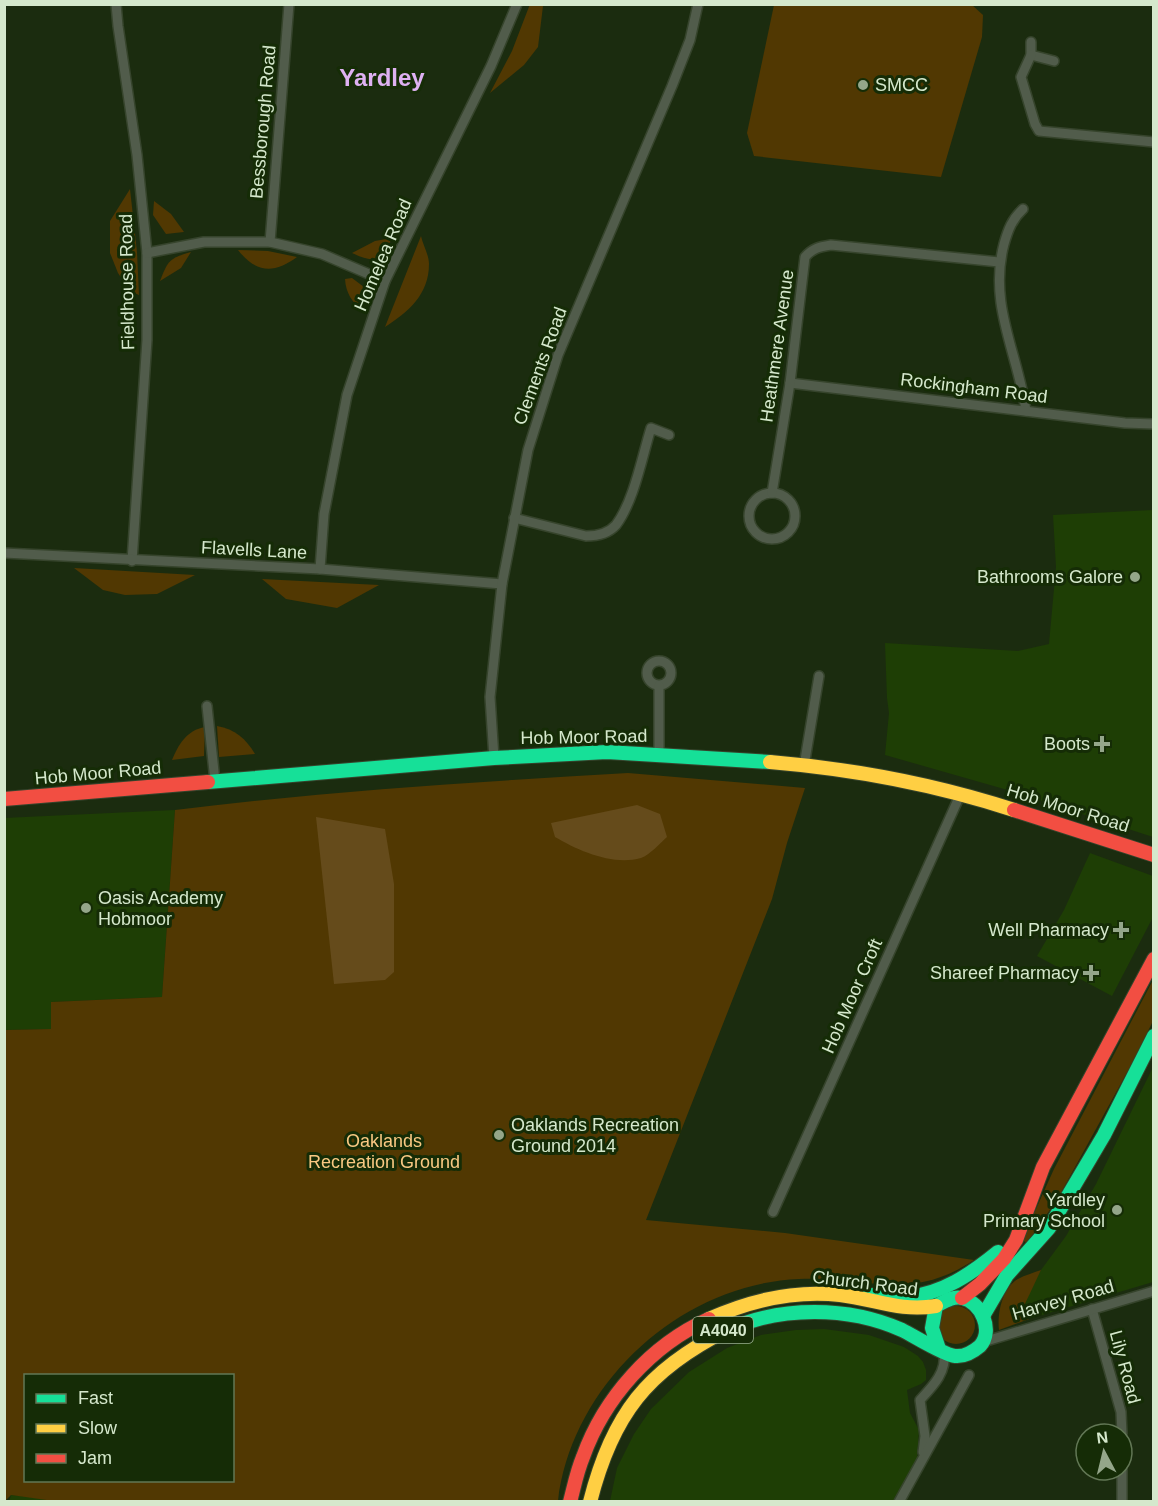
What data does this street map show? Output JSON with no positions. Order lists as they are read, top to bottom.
{
  "streets": {
    "main road": ["Hob Moor Road", "Church Road", "A4040"],
    "street": [
      "Bessborough Road",
      "Homelea Road",
      "Fieldhouse Road",
      "Heathmere Avenue",
      "Clements Road",
      "Rockingham Road",
      "Flavells Lane",
      "Hob Moor Croft",
      "Harvey Road",
      "Lily Road"
    ]
  },
  "crossings": [
    ["Homelea Road", "Flavells Lane"],
    ["Fieldhouse Road", "Flavells Lane"],
    ["Heathmere Avenue", "Rockingham Road"],
    ["Clements Road", "Flavells Lane"],
    ["Clements Road", "Hob Moor Road"],
    ["Hob Moor Road", "Hob Moor Croft"],
    ["Church Road", "Harvey Road"],
    ["Church Road", "A4040"],
    ["Harvey Road", "A4040"],
    ["Harvey Road", "Lily Road"]
  ],
  "districts": ["Yardley"],
  "parks": ["Oaklands Recreation Ground"],
  "places": {
    "other": [
      "SMCC",
      "Bathrooms Galore",
      "Oasis Academy Hobmoor",
      "Oaklands Recreation Ground 2014",
      "Yardley Primary School"
    ],
    "health": ["Boots", "Well Pharmacy", "Shareef Pharmacy"]
  },
  "legend": ["Fast", "Slow", "Jam"],
  "north": "top"
}
